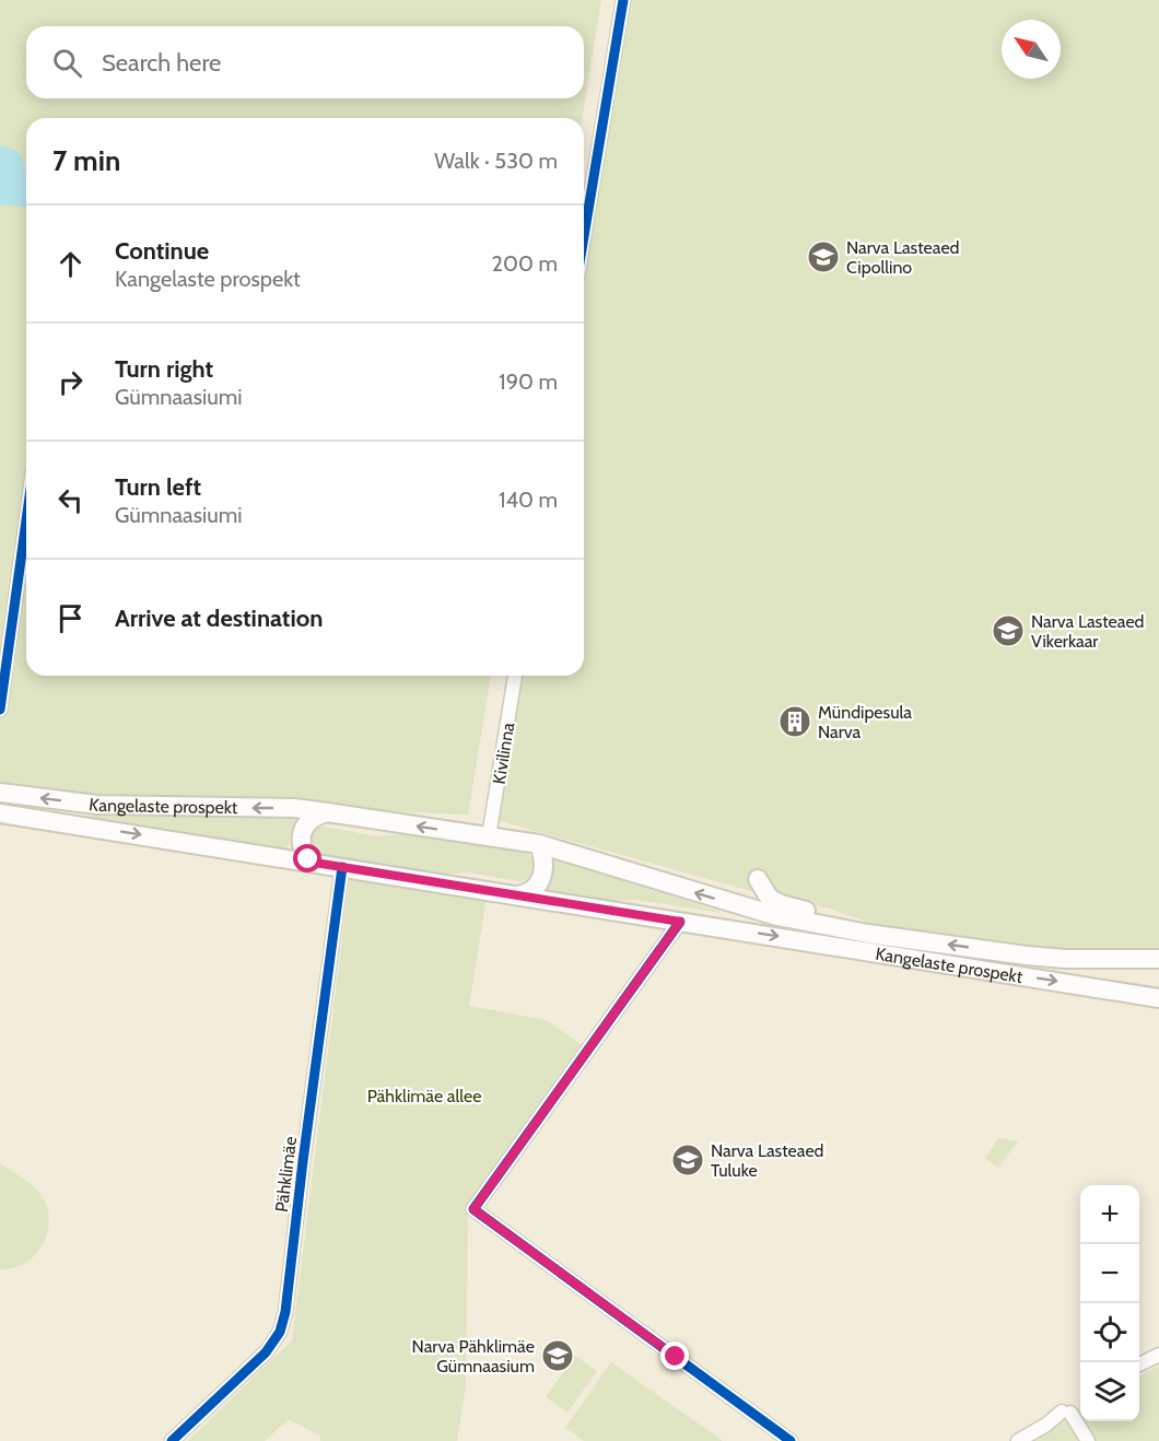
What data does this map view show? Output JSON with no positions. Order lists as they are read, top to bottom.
{
  "streets": {
    "main road": ["Kangelaste prospekt"],
    "street": ["Kivilinna", "Pähklimäe"]
  },
  "crossings": [
    ["Kivilinna", "Kangelaste prospekt"],
    ["Kangelaste prospekt", "Pähklimäe"]
  ],
  "parks": ["Pähklimäe allee"],
  "places": {
    "school or university": [
      "Narva Lasteaed Cipollino",
      "Narva Lasteaed Vikerkaar",
      "Narva Lasteaed Tuluke",
      "Narva Pähklimäe Gümnaasium"
    ],
    "building": ["Mündipesula Narva"]
  },
  "north": "top left",
  "page": {
    "search": "Search here",
    "heading": ["7 min", "Walk · 530 m"],
    "list": [
      ["Continue", "Kangelaste prospekt", "200 m"],
      ["Turn right", "Gümnaasiumi", "190 m"],
      ["Turn left", "Gümnaasiumi", "140 m"],
      "Arrive at destination"
    ],
    "map_buttons": ["+", "−"]
  }
}
